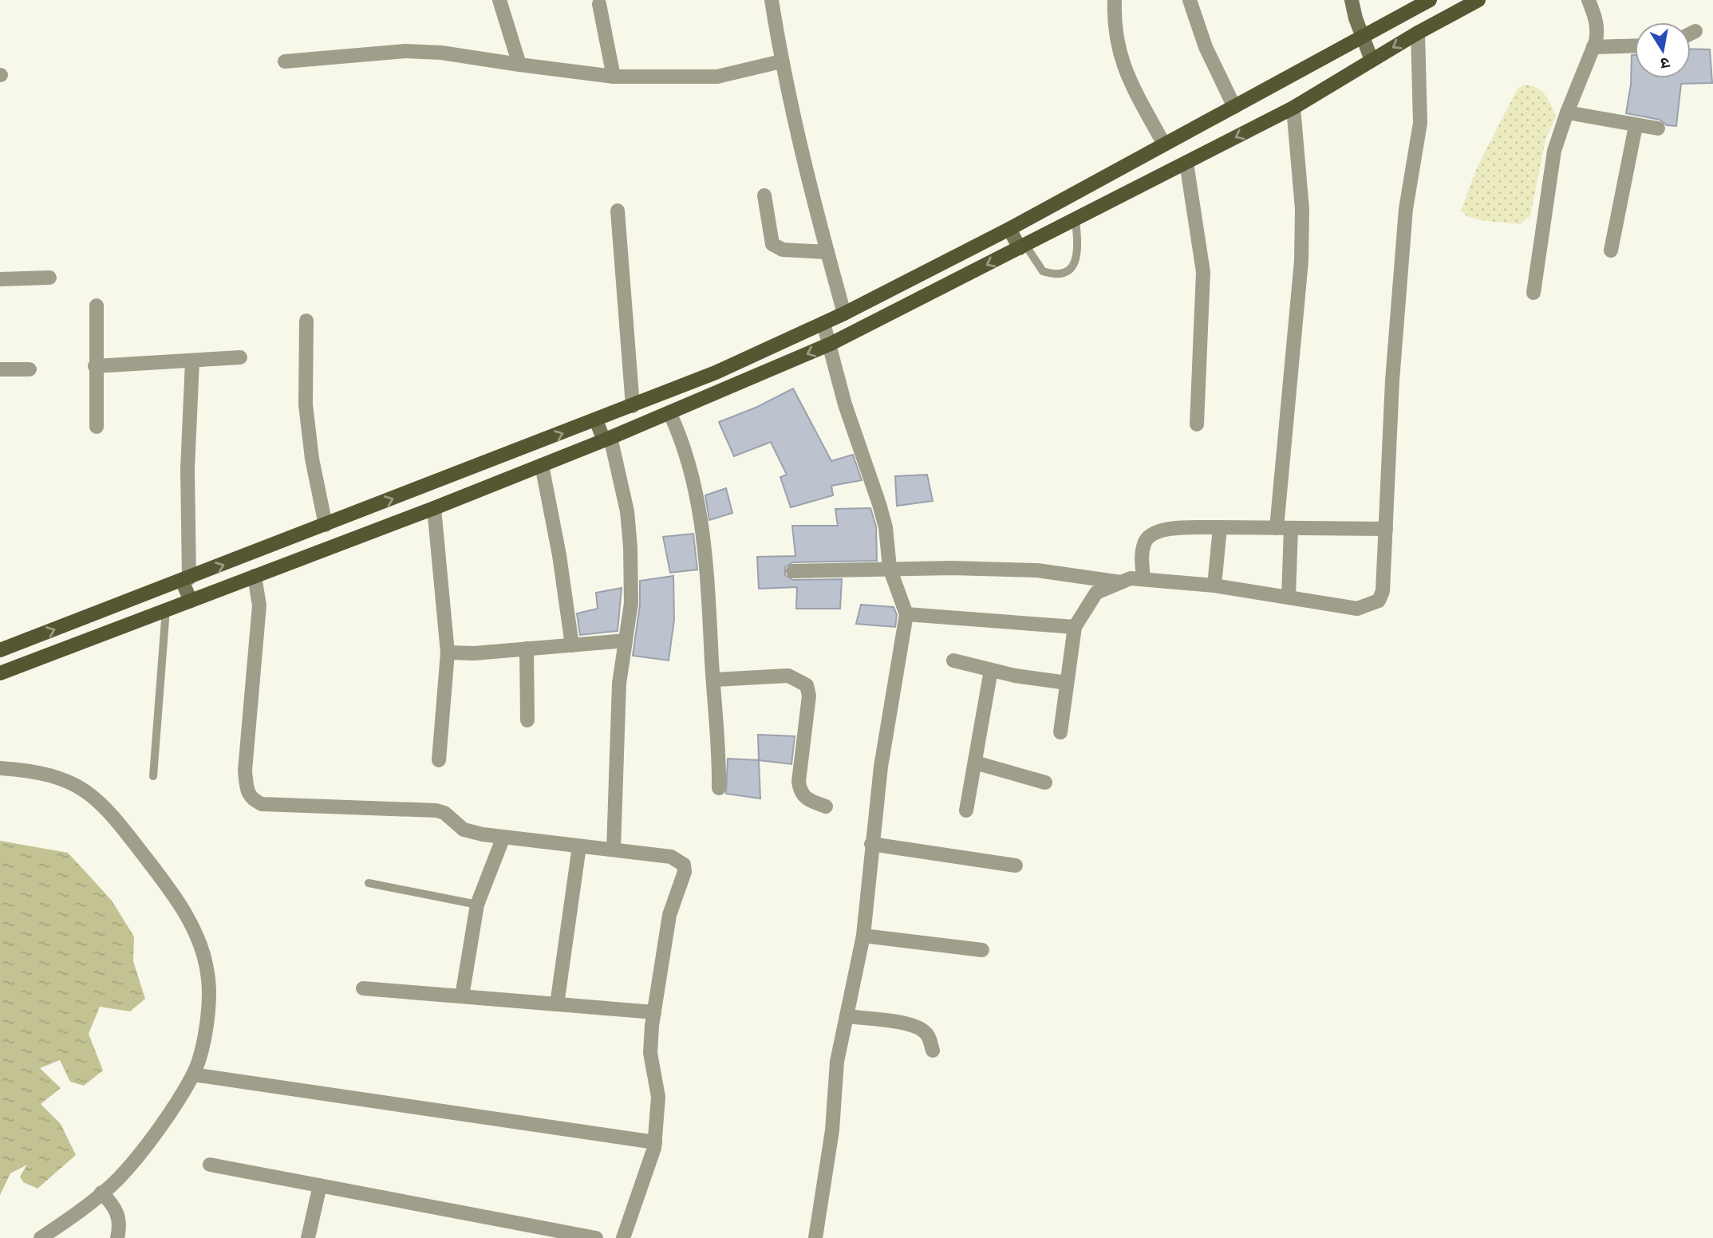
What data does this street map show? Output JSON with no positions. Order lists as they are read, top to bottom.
{
  "north": "bottom"
}
